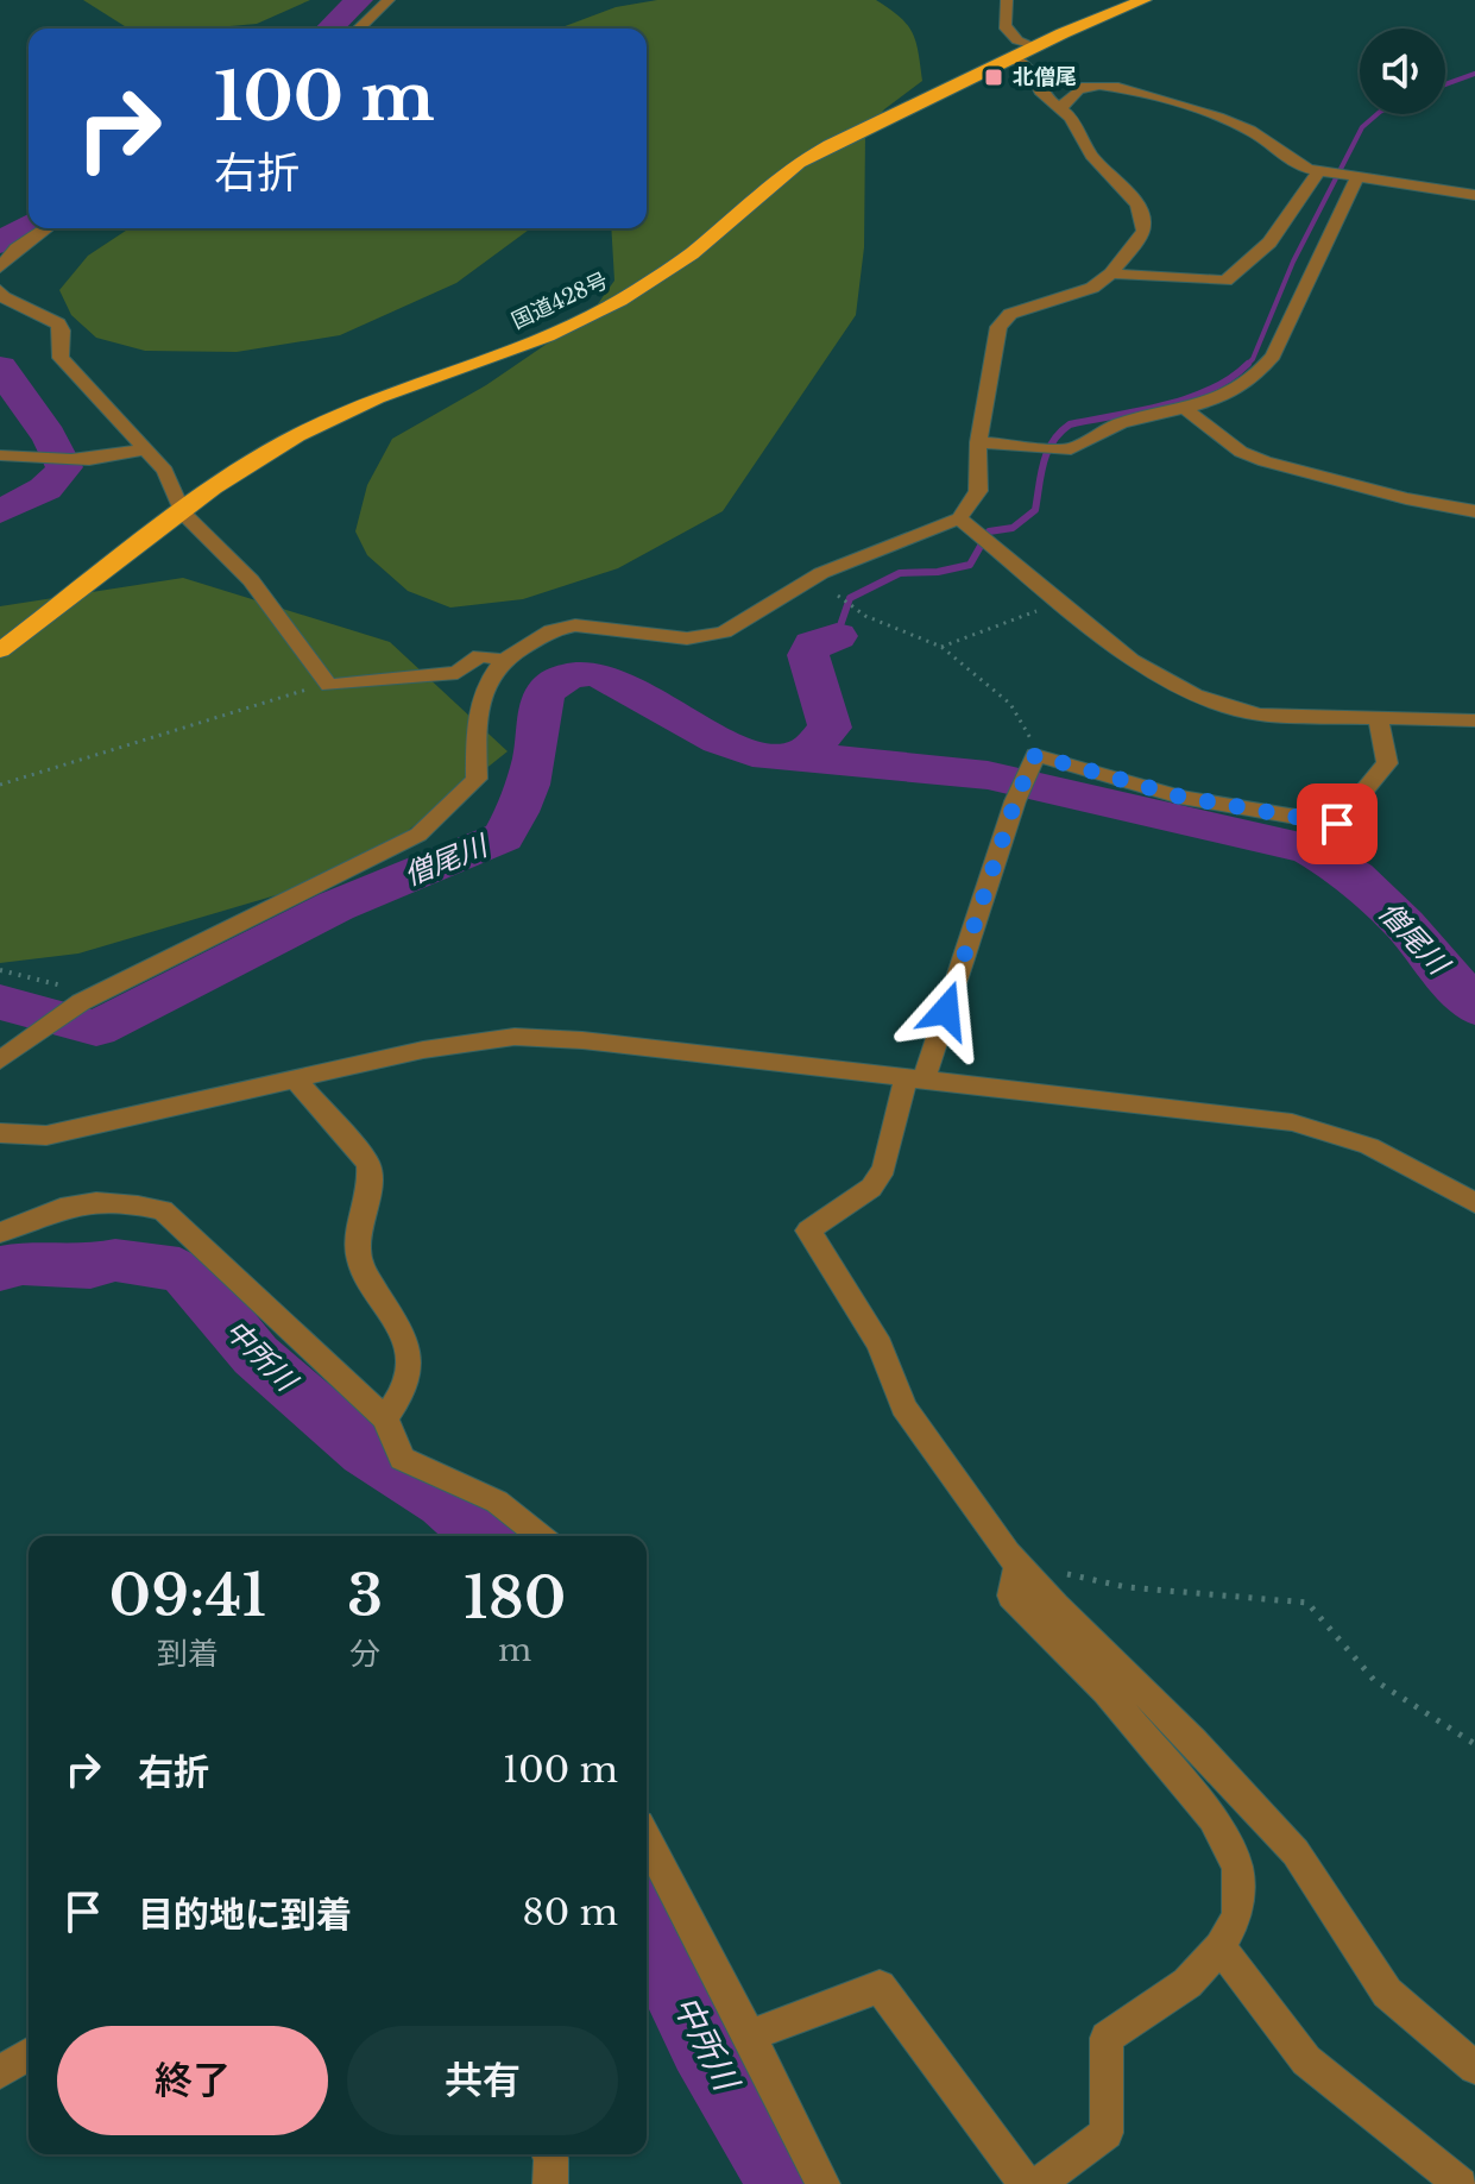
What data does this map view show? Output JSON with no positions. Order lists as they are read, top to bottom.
{
  "streets": {
    "highway": ["国道428号"]
  },
  "water": ["僧尾川", "中所川"],
  "places": {
    "transit": ["北僧尾"]
  },
  "page": {
    "turn": ["100 m", "右折"],
    "eta": [
      "09:41",
      "到着",
      "3",
      "分",
      "180",
      "m"
    ],
    "list": [
      {
        "name": "右折",
        "value": "100 m"
      },
      {
        "name": "目的地に到着",
        "value": "80 m"
      }
    ],
    "buttons": ["終了", "共有"]
  }
}
